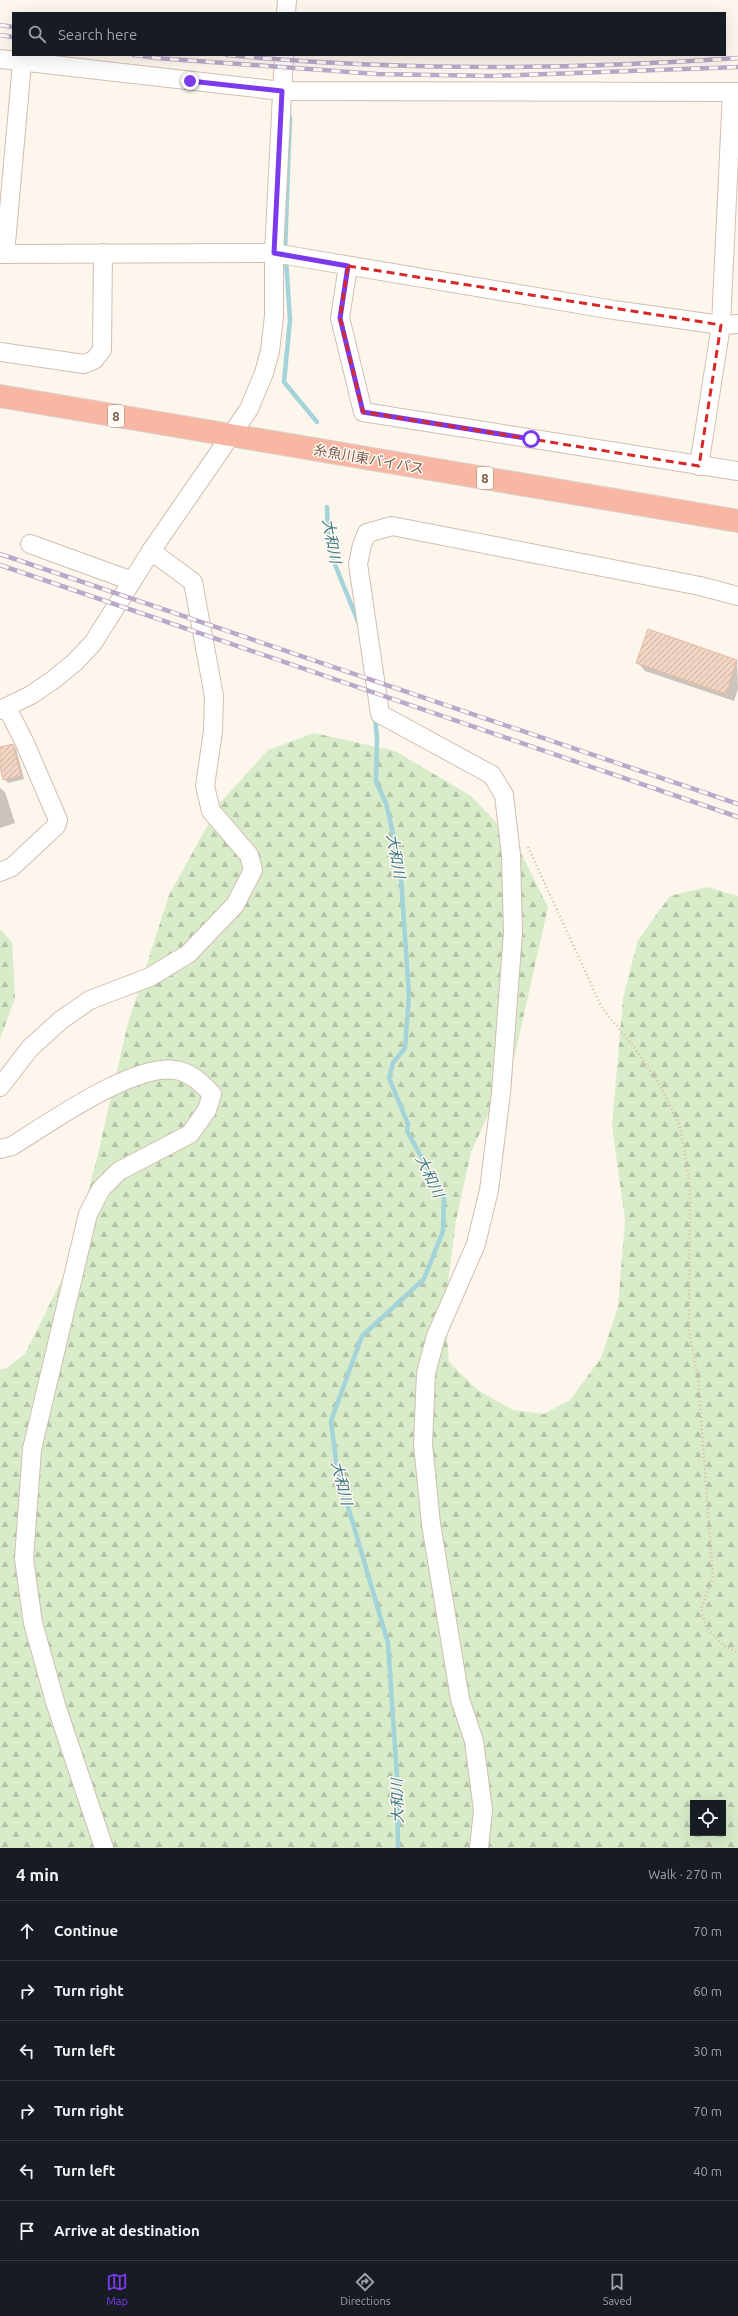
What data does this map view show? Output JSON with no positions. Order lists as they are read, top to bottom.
{
  "streets": {
    "highway": ["8", "糸魚川東バイパス"]
  },
  "water": ["大和川"],
  "page": {
    "search": "Search here",
    "heading": ["4 min", "Walk · 270 m"],
    "list": [
      ["Continue", "70 m"],
      ["Turn right", "60 m"],
      ["Turn left", "30 m"],
      ["Turn right", "70 m"],
      ["Turn left", "40 m"],
      "Arrive at destination"
    ],
    "nav": ["Map", "Directions", "Saved"]
  }
}
